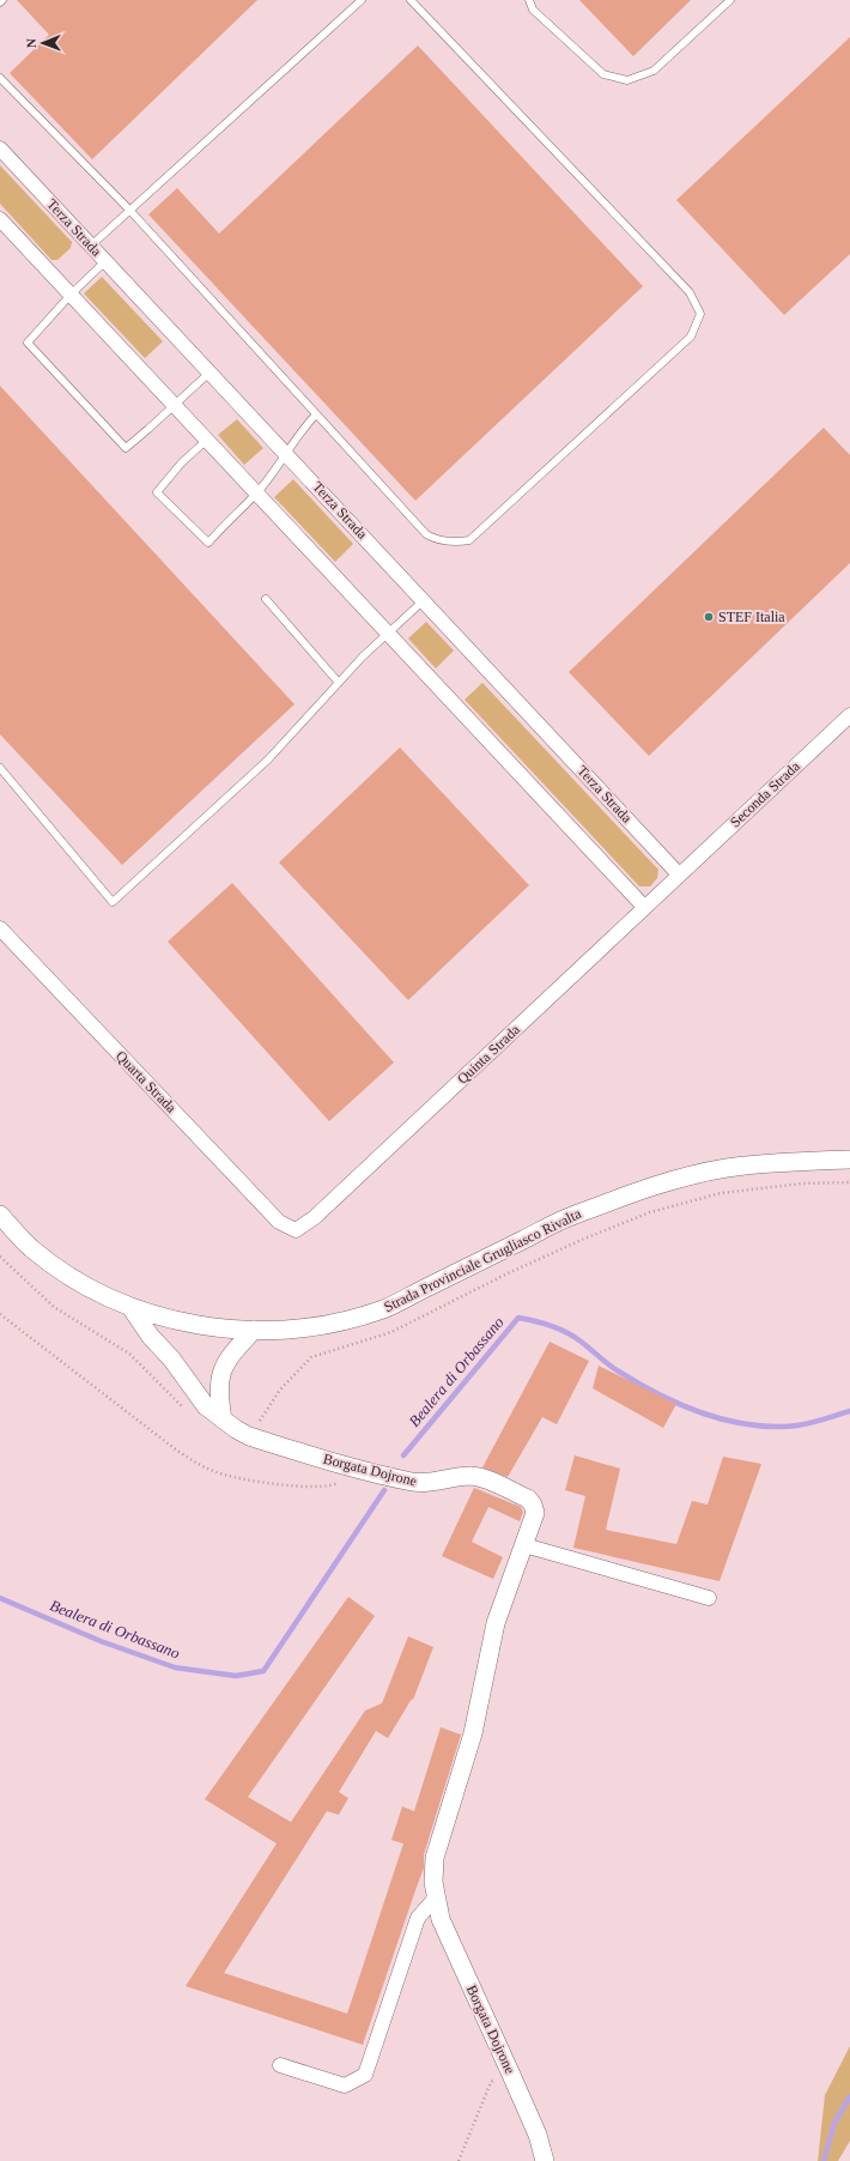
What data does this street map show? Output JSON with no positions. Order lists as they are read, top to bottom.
{
  "streets": {
    "street": [
      "Terza Strada",
      "Seconda Strada",
      "Quinta Strada",
      "Quarta Strada",
      "Strada Provinciale Grugliasco Rivalta",
      "Borgata Dojrone"
    ]
  },
  "crossings": [
    ["Terza Strada", "Seconda Strada"],
    ["Terza Strada", "Quinta Strada"],
    ["Seconda Strada", "Quinta Strada"],
    ["Quinta Strada", "Quarta Strada"],
    ["Strada Provinciale Grugliasco Rivalta", "Borgata Dojrone"]
  ],
  "water": ["Bealera di Orbassano"],
  "places": ["STEF Italia"],
  "north": "left"
}
